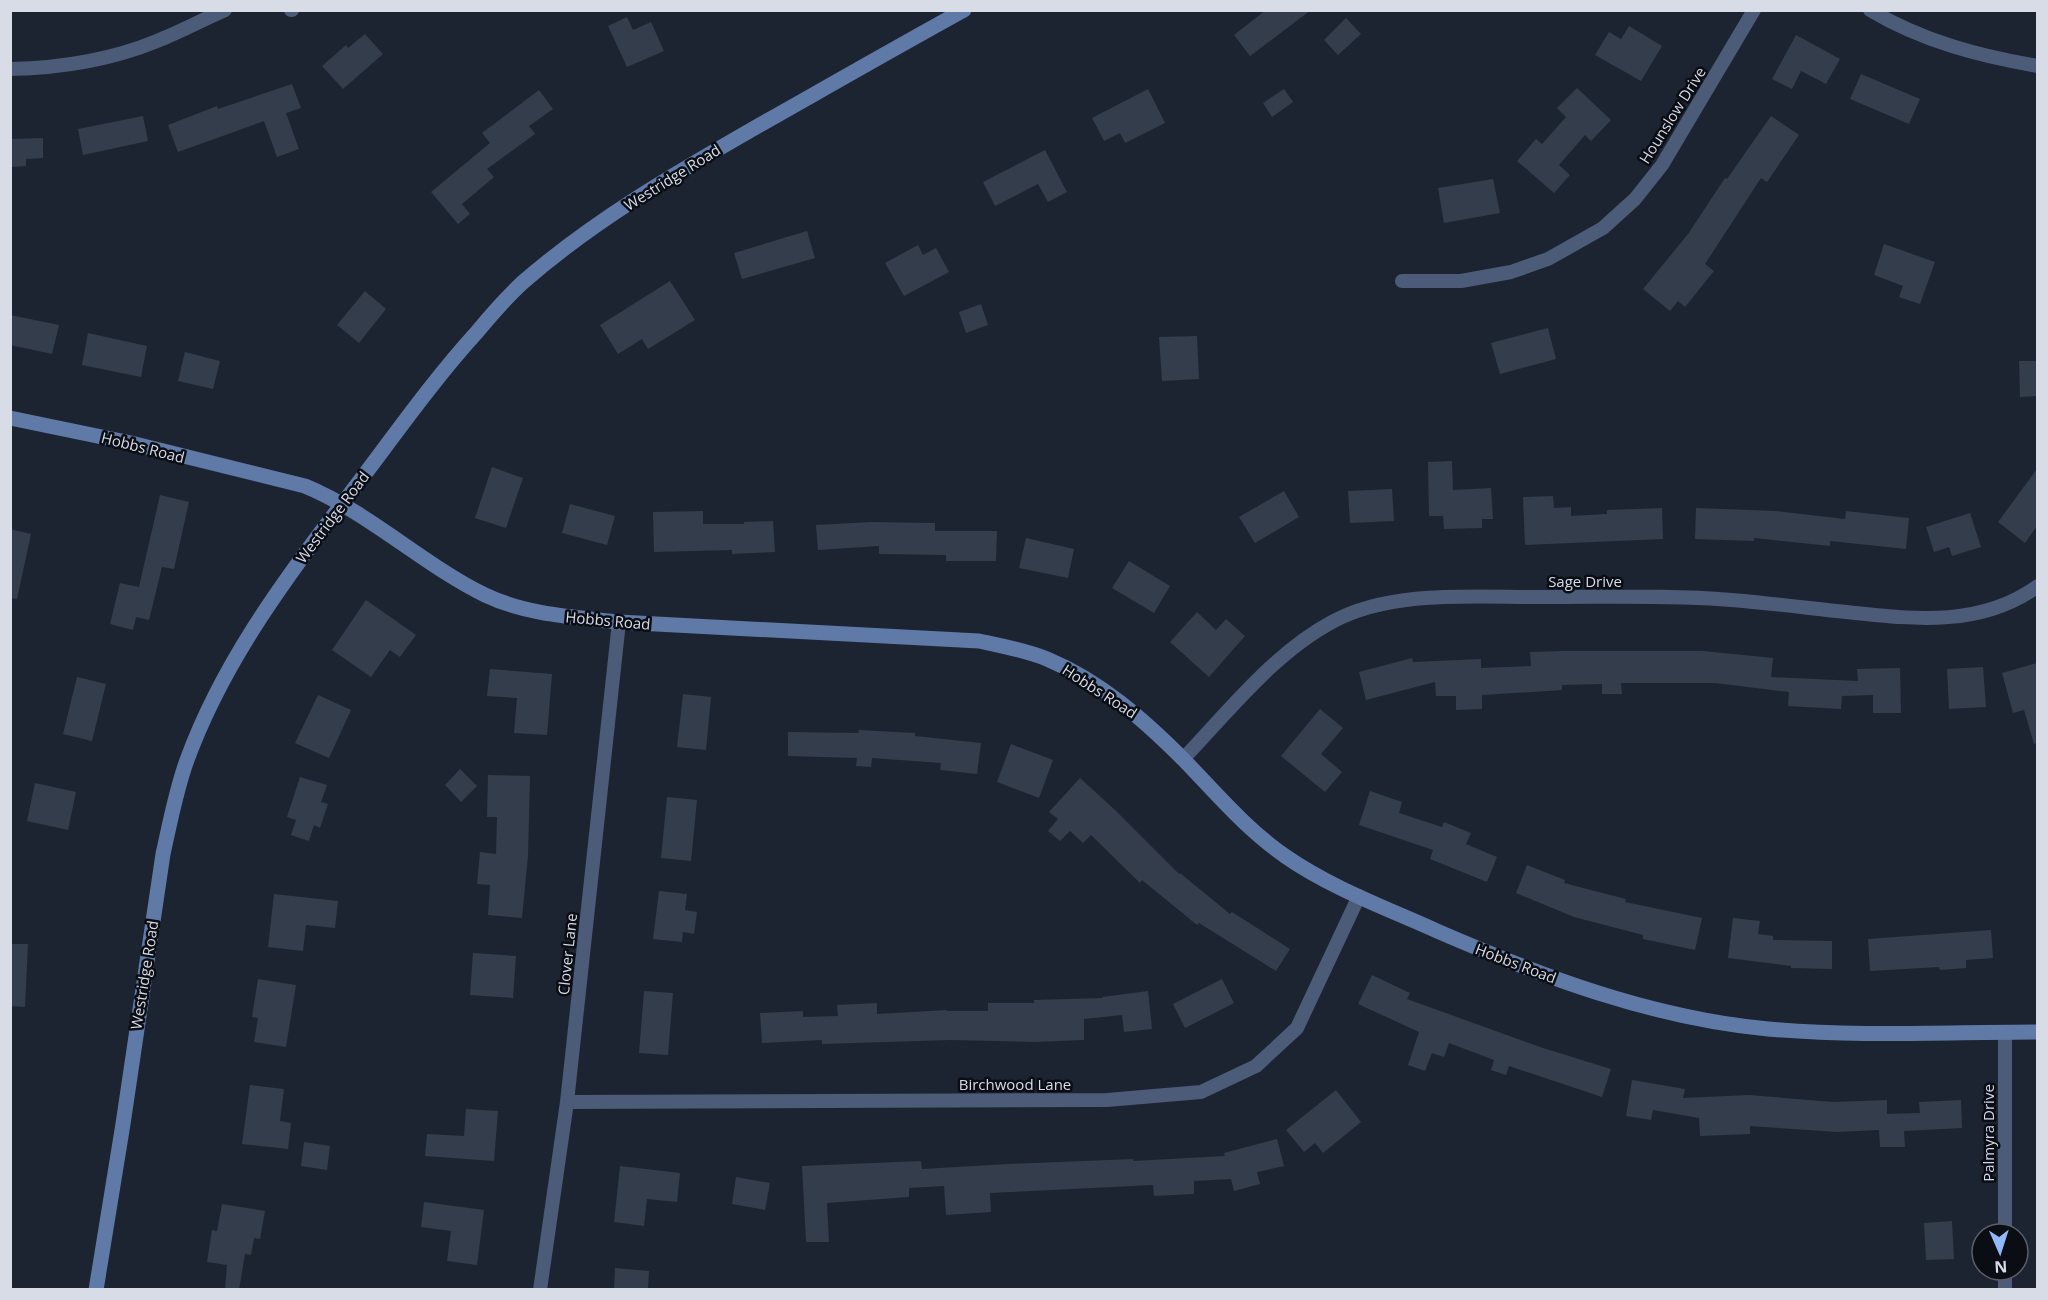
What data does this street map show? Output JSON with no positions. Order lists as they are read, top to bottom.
{
  "streets": {
    "street": [
      "Hounslow Drive",
      "Westridge Road",
      "Hobbs Road",
      "Sage Drive",
      "Clover Lane",
      "Birchwood Lane",
      "Palmyra Drive"
    ]
  },
  "crossings": [
    ["Westridge Road", "Hobbs Road"],
    ["Hobbs Road", "Sage Drive"],
    ["Hobbs Road", "Clover Lane"],
    ["Hobbs Road", "Birchwood Lane"],
    ["Hobbs Road", "Palmyra Drive"],
    ["Clover Lane", "Birchwood Lane"]
  ],
  "north": "bottom"
}
